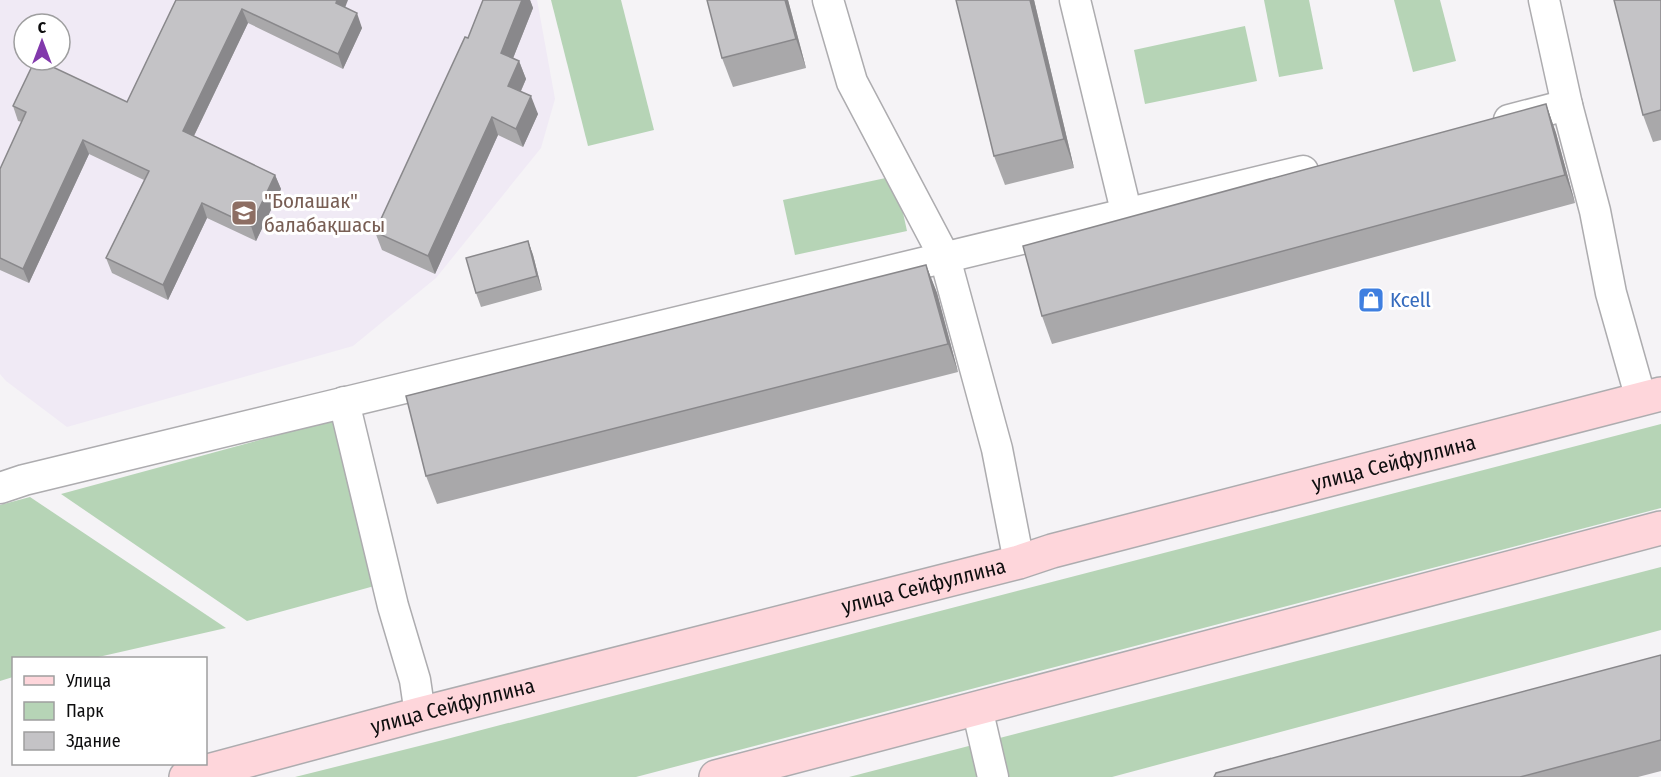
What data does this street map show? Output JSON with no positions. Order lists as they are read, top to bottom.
{
  "streets": {
    "main road": ["улица Сейфуллина"]
  },
  "places": {
    "school or university": ["\"Болашак\" балабақшасы"],
    "shop": ["Kcell"]
  },
  "legend": ["Улица", "Парк", "Здание"],
  "north": "top"
}
